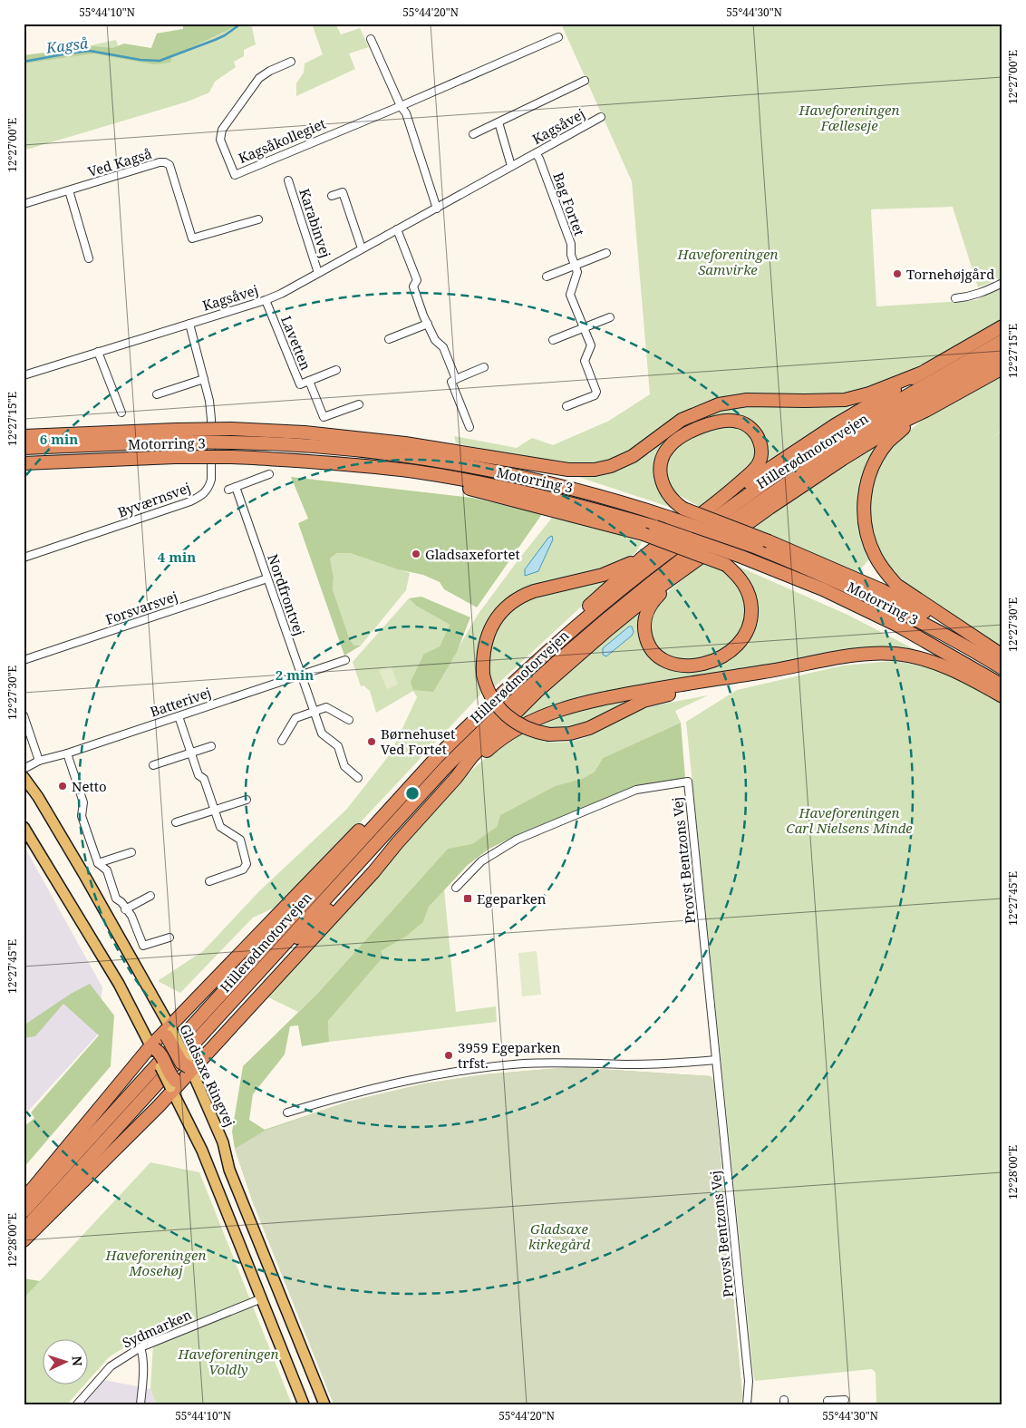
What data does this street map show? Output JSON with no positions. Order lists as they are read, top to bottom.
{
  "streets": {
    "highway": ["Motorring 3", "Hillerødmotorvejen"],
    "main road": ["Gladsaxe Ringvej"],
    "street": [
      "Kagsåvej",
      "Kagsåkollegiet",
      "Ved Kagså",
      "Bag Fortet",
      "Karabinvej",
      "Lavetten",
      "Byværnsvej",
      "Nordfrontvej",
      "Forsvarsvej",
      "Batterivej",
      "Provst Bentzons Vej",
      "Sydmarken"
    ]
  },
  "crossings": [
    ["Kagsåvej", "Bag Fortet"],
    ["Kagsåvej", "Karabinvej"],
    ["Kagsåvej", "Lavetten"],
    ["Kagsåvej", "Byværnsvej"],
    ["Nordfrontvej", "Forsvarsvej"],
    ["Nordfrontvej", "Batterivej"]
  ],
  "water": ["Kagså"],
  "parks": [
    "Haveforeningen Fælleseje",
    "Haveforeningen Samvirke",
    "Haveforeningen Carl Nielsens Minde",
    "Gladsaxe kirkegård",
    "Haveforeningen Mosehøj",
    "Haveforeningen Voldly"
  ],
  "places": {
    "other": [
      "Tornehøjgård",
      "Gladsaxefortet",
      "Børnehuset Ved Fortet",
      "Netto",
      "3959 Egeparken trfst."
    ],
    "transit": ["Egeparken"]
  },
  "north": "right",
  "coordinates": [
    "55°44'10\"N",
    "55°44'20\"N",
    "55°44'30\"N",
    "12°27'00\"E",
    "12°27'15\"E",
    "12°27'30\"E",
    "12°27'45\"E",
    "12°28'00\"E"
  ],
  "rings": ["6 min", "4 min", "2 min"]
}
